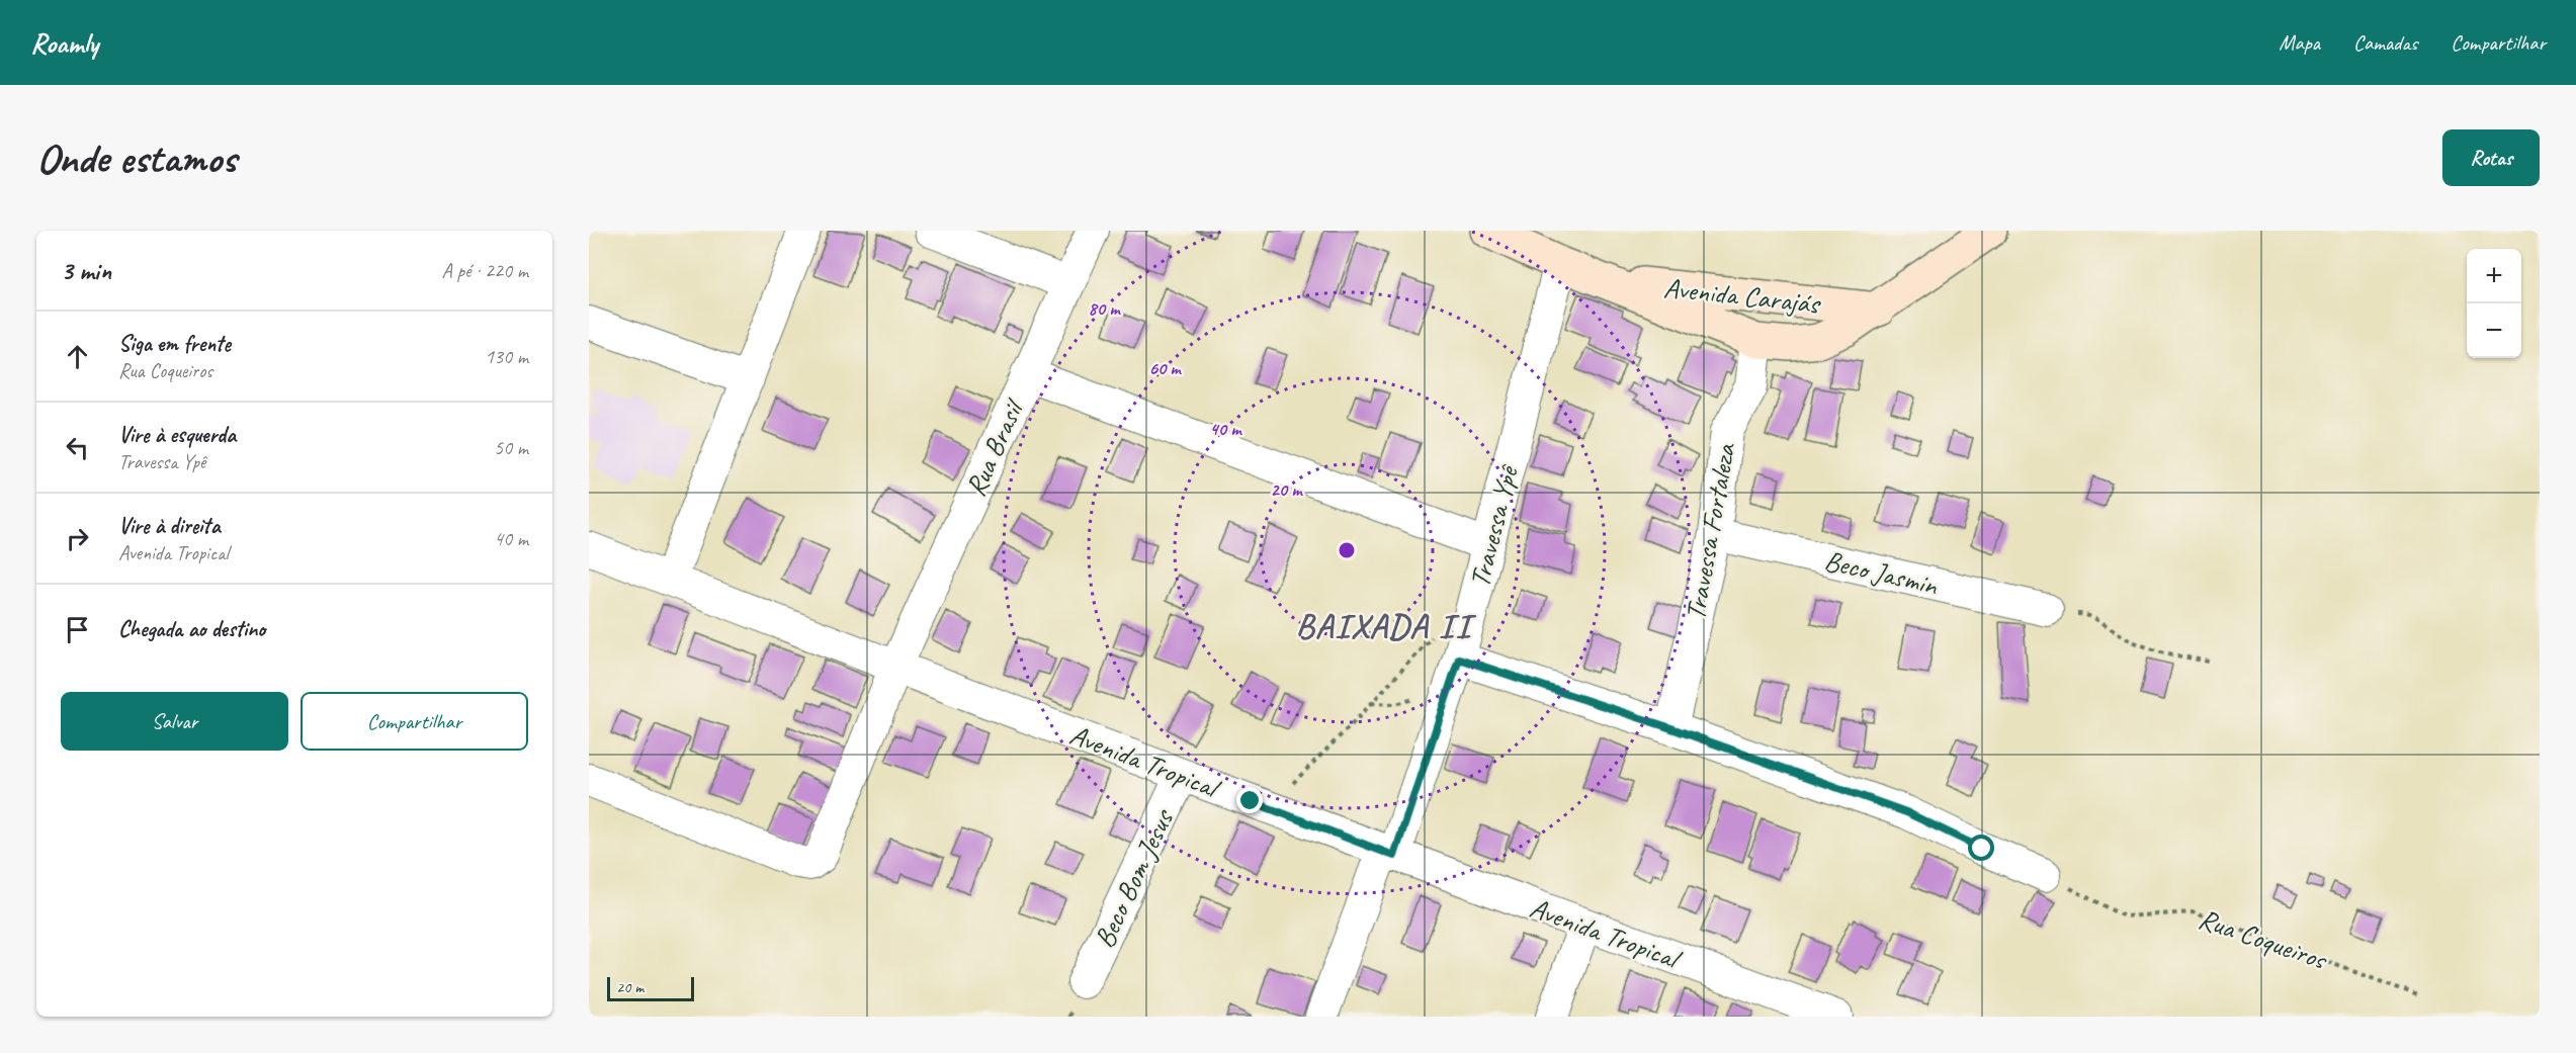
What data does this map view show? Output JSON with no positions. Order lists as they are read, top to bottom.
{
  "streets": {
    "street": [
      "Avenida Carajás",
      "Rua Brasil",
      "Travessa Ypê",
      "Travessa Fortaleza",
      "Beco Jasmin",
      "Avenida Tropical",
      "Beco Bom Jesus"
    ],
    "path": ["Rua Coqueiros"]
  },
  "crossings": [
    ["Avenida Carajás", "Travessa Ypê"],
    ["Avenida Carajás", "Travessa Fortaleza"],
    ["Rua Brasil", "Avenida Tropical"],
    ["Travessa Ypê", "Avenida Tropical"],
    ["Travessa Fortaleza", "Beco Jasmin"],
    ["Avenida Tropical", "Beco Bom Jesus"]
  ],
  "districts": ["BAIXADA II"],
  "scale_bar": "20 m",
  "page": {
    "header": "Roamly",
    "nav": ["Mapa", "Camadas", "Compartilhar"],
    "buttons": [
      "Rotas",
      ["Salvar", "Compartilhar"]
    ],
    "title": "Onde estamos",
    "heading": ["3 min", "A pé · 220 m"],
    "map_buttons": ["+", "−"],
    "list": [
      ["Siga em frente", "Rua Coqueiros", "130 m"],
      ["Vire à esquerda", "Travessa Ypê", "50 m"],
      ["Vire à direita", "Avenida Tropical", "40 m"],
      "Chegada ao destino"
    ],
    "scale": "20 m"
  },
  "rings": [
    "80 m",
    "60 m",
    "40 m",
    "20 m"
  ]
}
